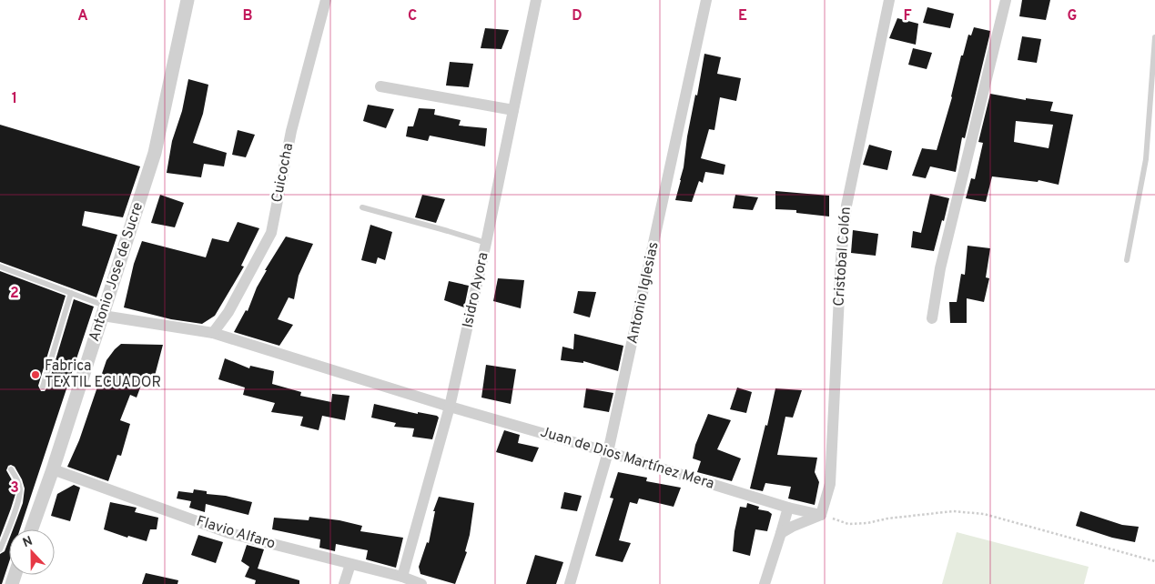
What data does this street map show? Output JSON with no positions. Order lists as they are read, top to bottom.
{
  "streets": {
    "street": [
      "Cuicocha",
      "Cristobal Colón",
      "Antonio Jose de Sucre",
      "Isidro Ayora",
      "Antonio Iglesias",
      "Juan de Dios Martínez Mera",
      "Flavio Alfaro"
    ]
  },
  "crossings": [
    ["Cuicocha", "Juan de Dios Martínez Mera"],
    ["Cristobal Colón", "Juan de Dios Martínez Mera"],
    ["Antonio Jose de Sucre", "Juan de Dios Martínez Mera"],
    ["Antonio Jose de Sucre", "Flavio Alfaro"],
    ["Isidro Ayora", "Juan de Dios Martínez Mera"],
    ["Isidro Ayora", "Flavio Alfaro"],
    ["Antonio Iglesias", "Juan de Dios Martínez Mera"]
  ],
  "places": ["Fabrica TEXTIL ECUADOR"],
  "north": "top",
  "grid": {
    "columns": [
      "A",
      "B",
      "C",
      "D",
      "E",
      "F",
      "G"
    ],
    "rows": ["1", "2", "3"]
  }
}
